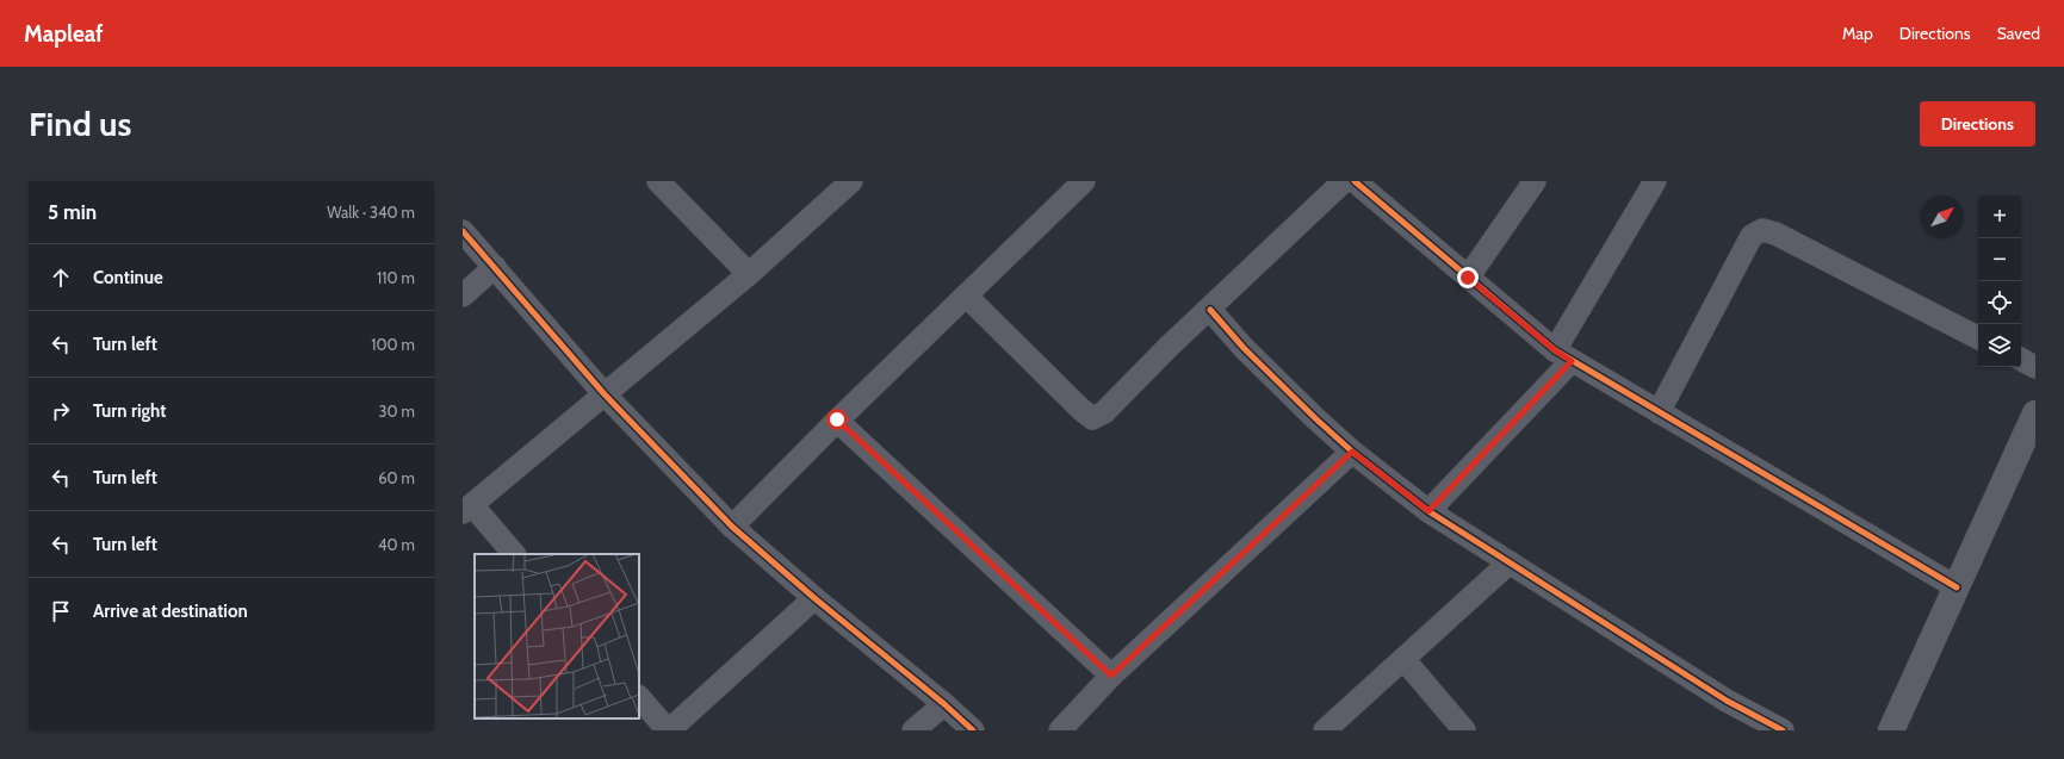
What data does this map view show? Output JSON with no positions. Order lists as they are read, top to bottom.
{
  "north": "top right",
  "page": {
    "header": "Mapleaf",
    "nav": ["Map", "Directions", "Saved"],
    "buttons": "Directions",
    "title": "Find us",
    "heading": ["5 min", "Walk · 340 m"],
    "map_buttons": ["+", "−"],
    "list": [
      ["Continue", "110 m"],
      ["Turn left", "100 m"],
      ["Turn right", "30 m"],
      ["Turn left", "60 m"],
      ["Turn left", "40 m"],
      "Arrive at destination"
    ]
  }
}
